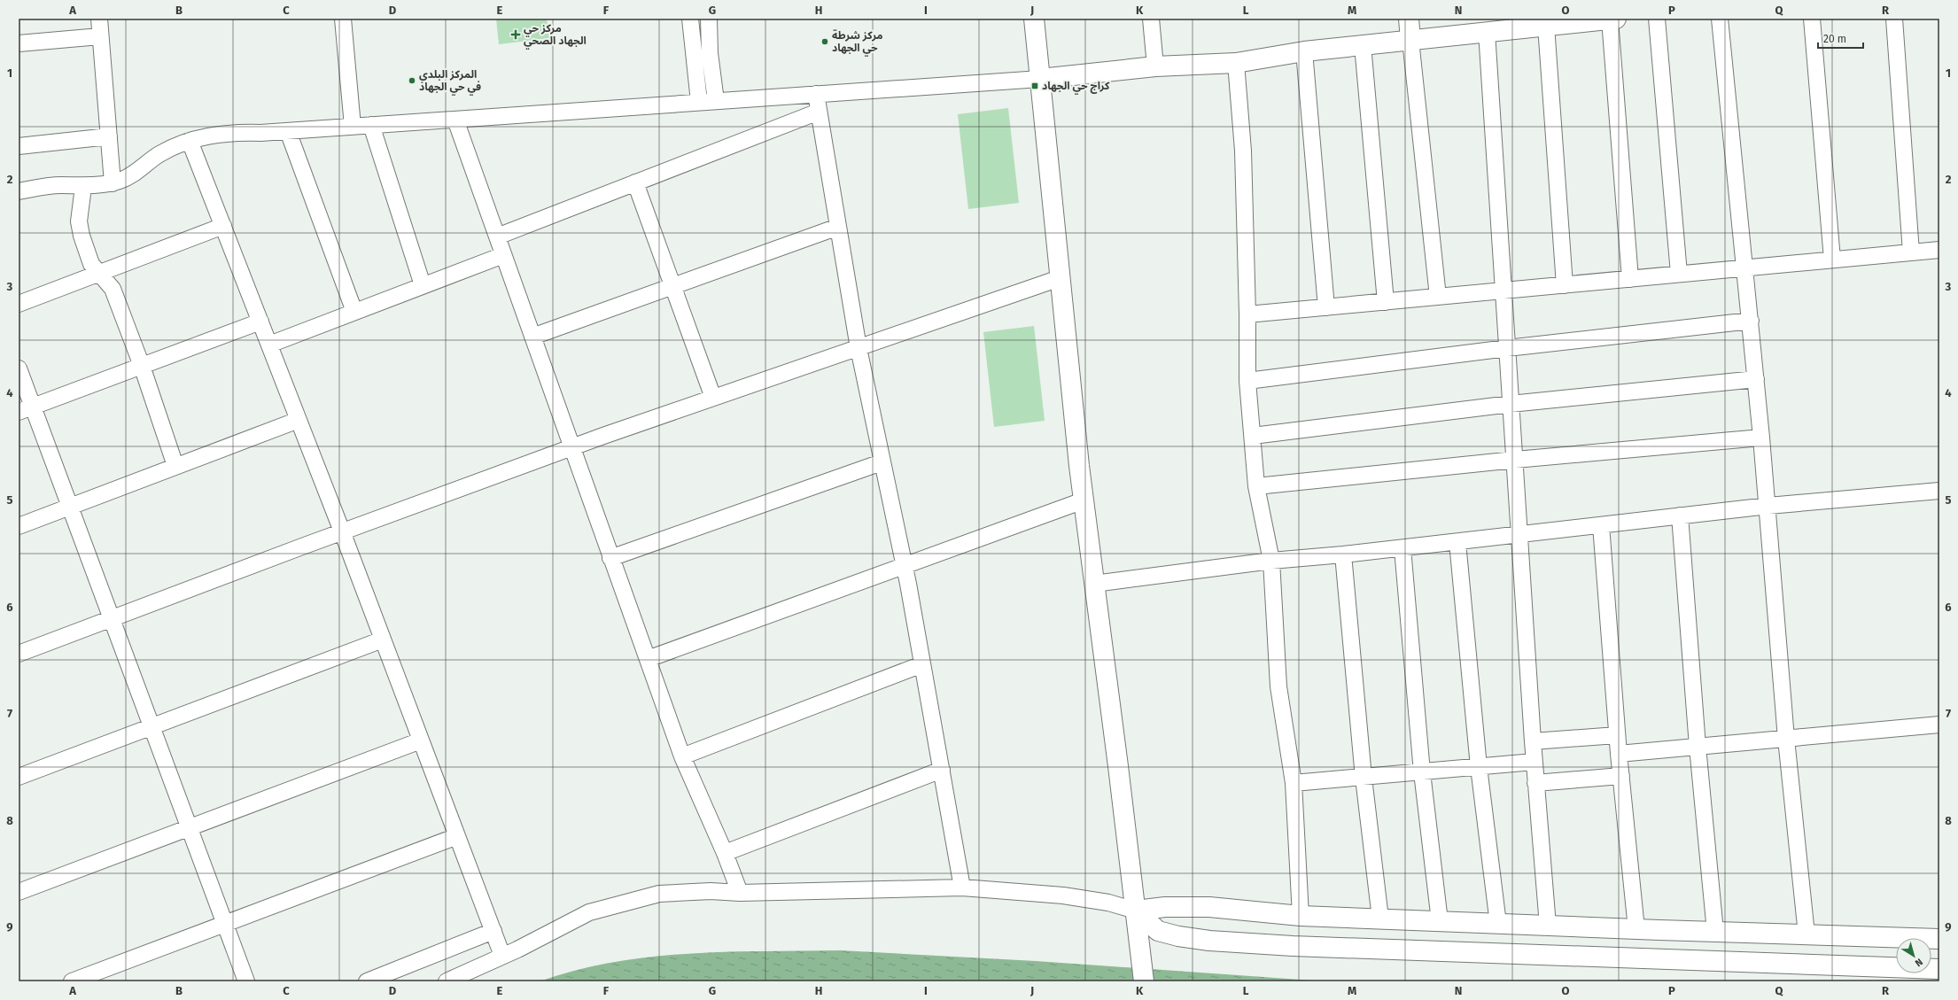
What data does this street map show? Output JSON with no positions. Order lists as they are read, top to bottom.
{
  "places": {
    "health": ["مركز حي الجهاد الصحي"],
    "other": ["مركز شرطة حي الجهاد", "المركز البلدي في حي الجهاد"],
    "transit": ["كراج حي الجهاد"]
  },
  "scale_bar": "20 m",
  "north": "bottom right",
  "grid": {
    "columns": [
      "A",
      "B",
      "C",
      "D",
      "E",
      "F",
      "G",
      "H",
      "I",
      "J",
      "K",
      "L",
      "M",
      "N",
      "O",
      "P",
      "Q",
      "R"
    ],
    "rows": [
      "1",
      "2",
      "3",
      "4",
      "5",
      "6",
      "7",
      "8",
      "9"
    ]
  }
}
